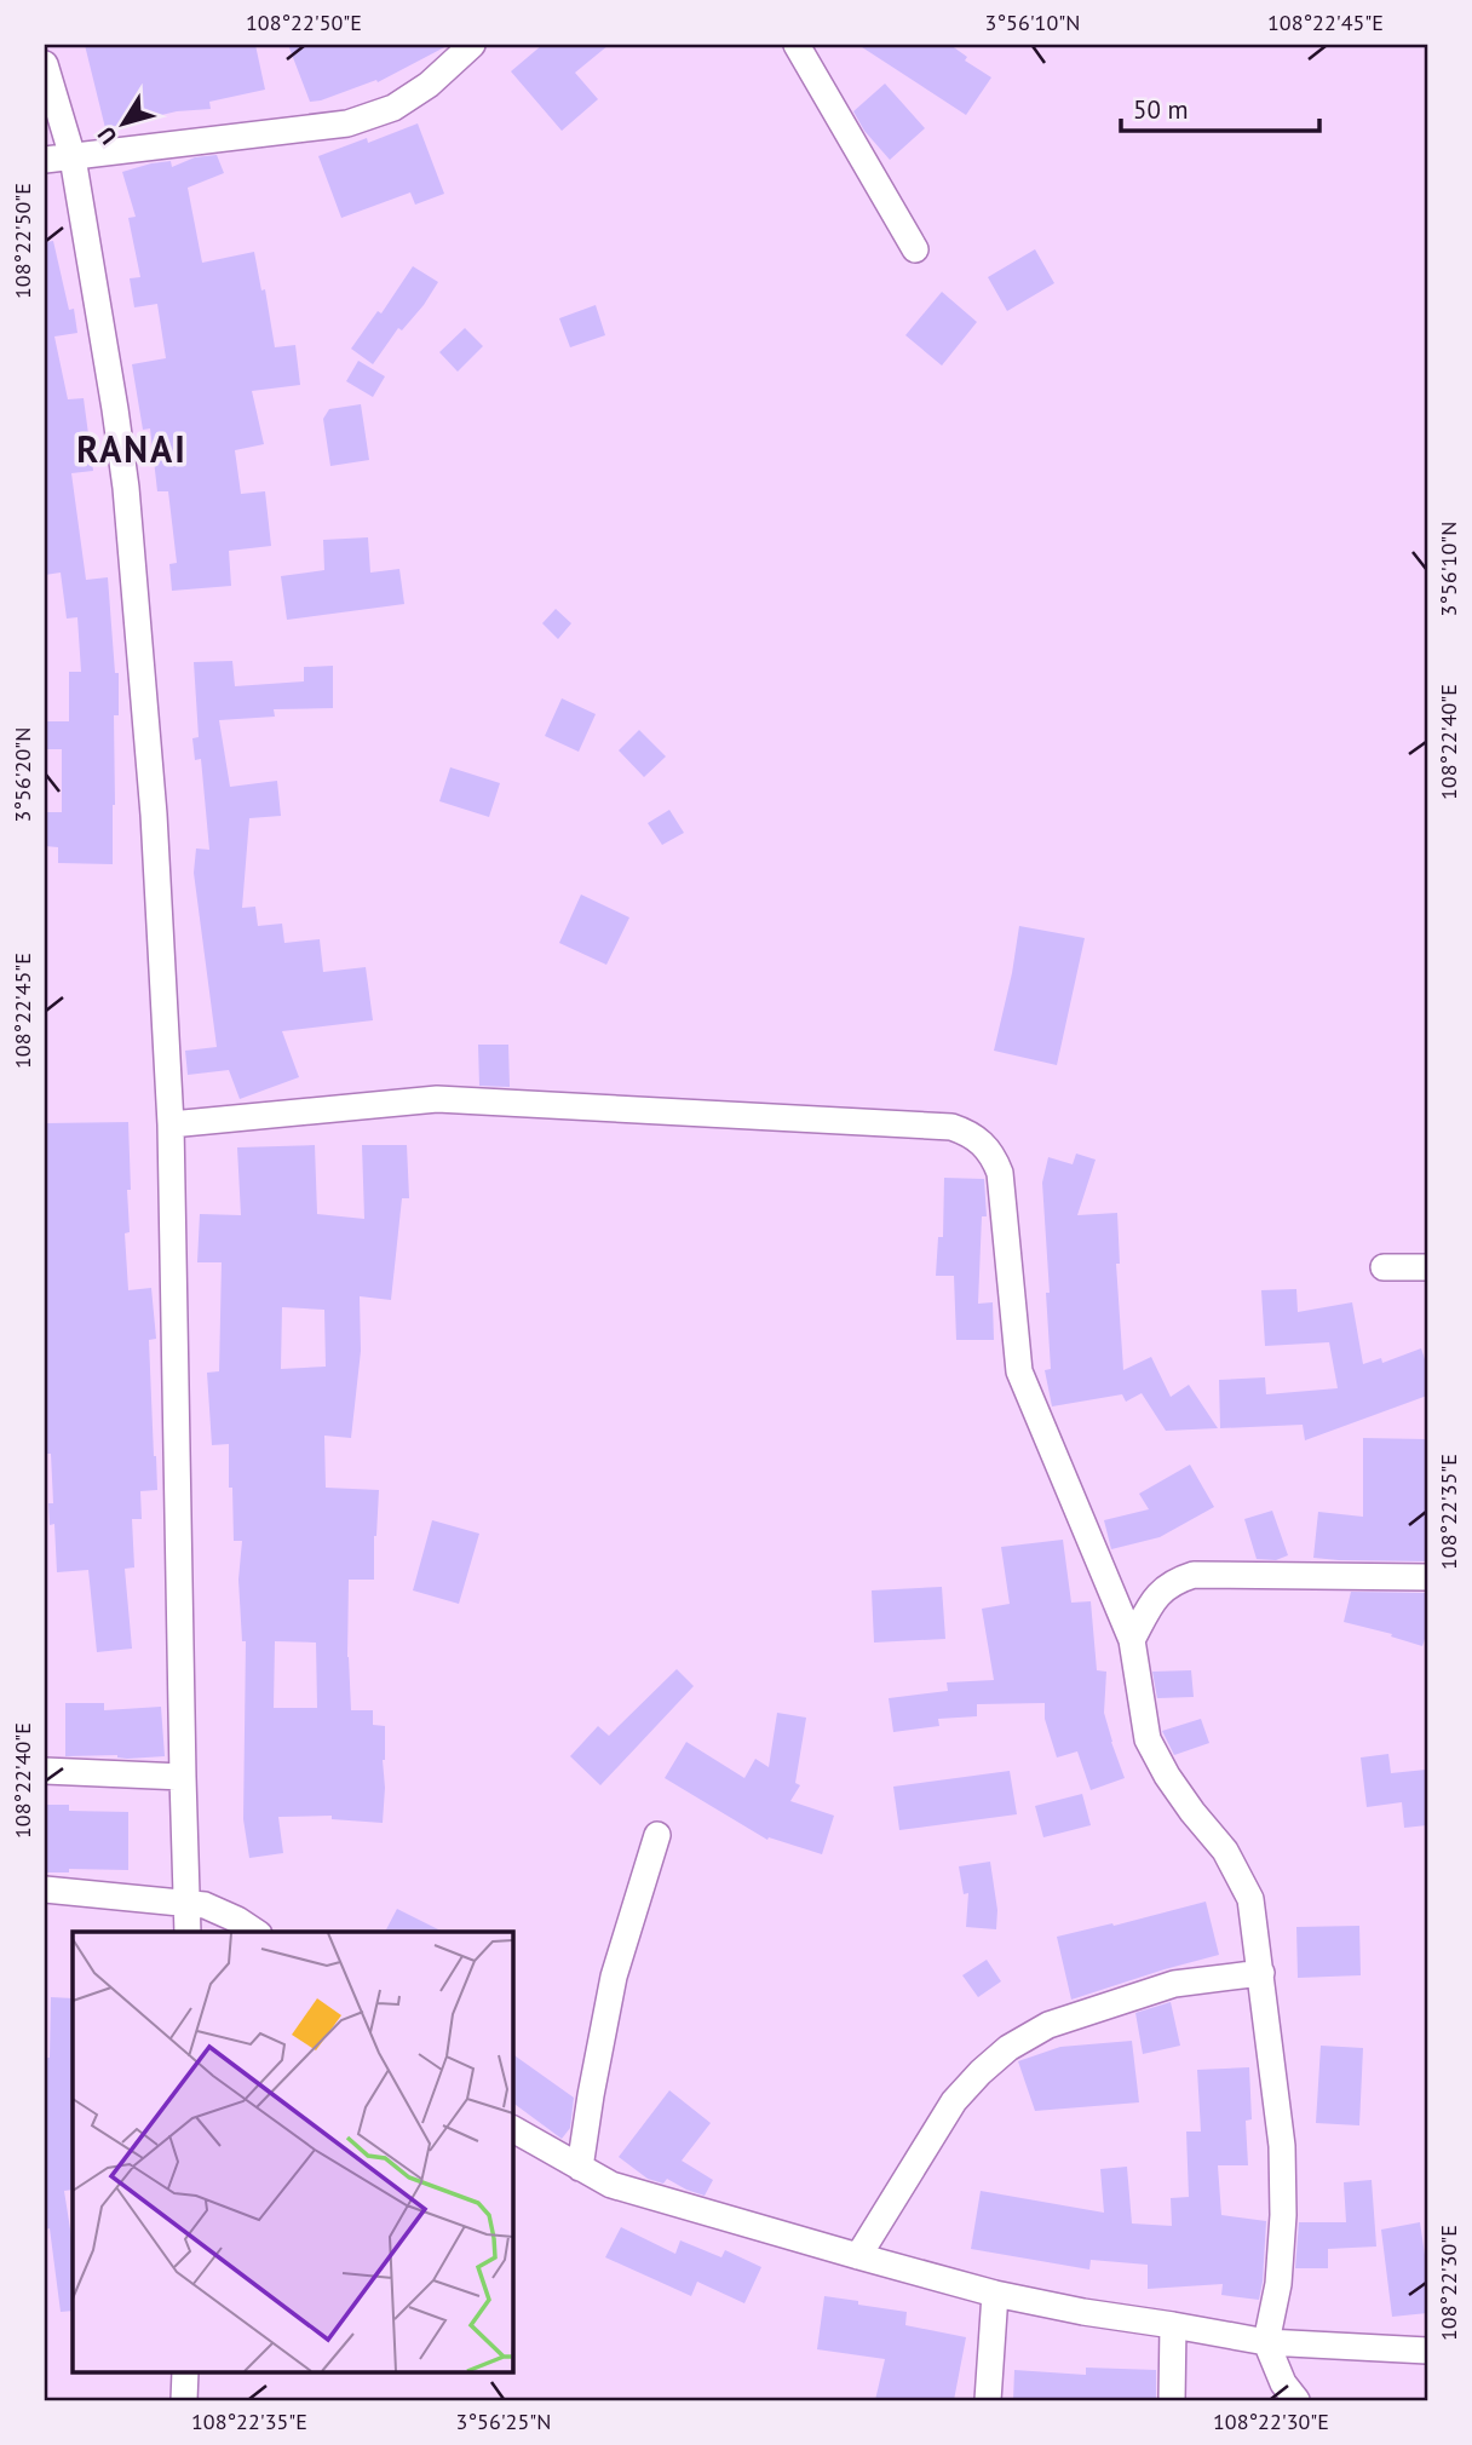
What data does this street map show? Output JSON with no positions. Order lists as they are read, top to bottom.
{
  "districts": ["RANAI"],
  "scale_bar": "50 m",
  "north": "bottom left",
  "coordinates": [
    "108°22'50\"E",
    "3°56'10\"N",
    "108°22'45\"E",
    "108°22'40\"E",
    "3°56'20\"N",
    "108°22'35\"E",
    "108°22'30\"E",
    "3°56'25\"N"
  ]
}
